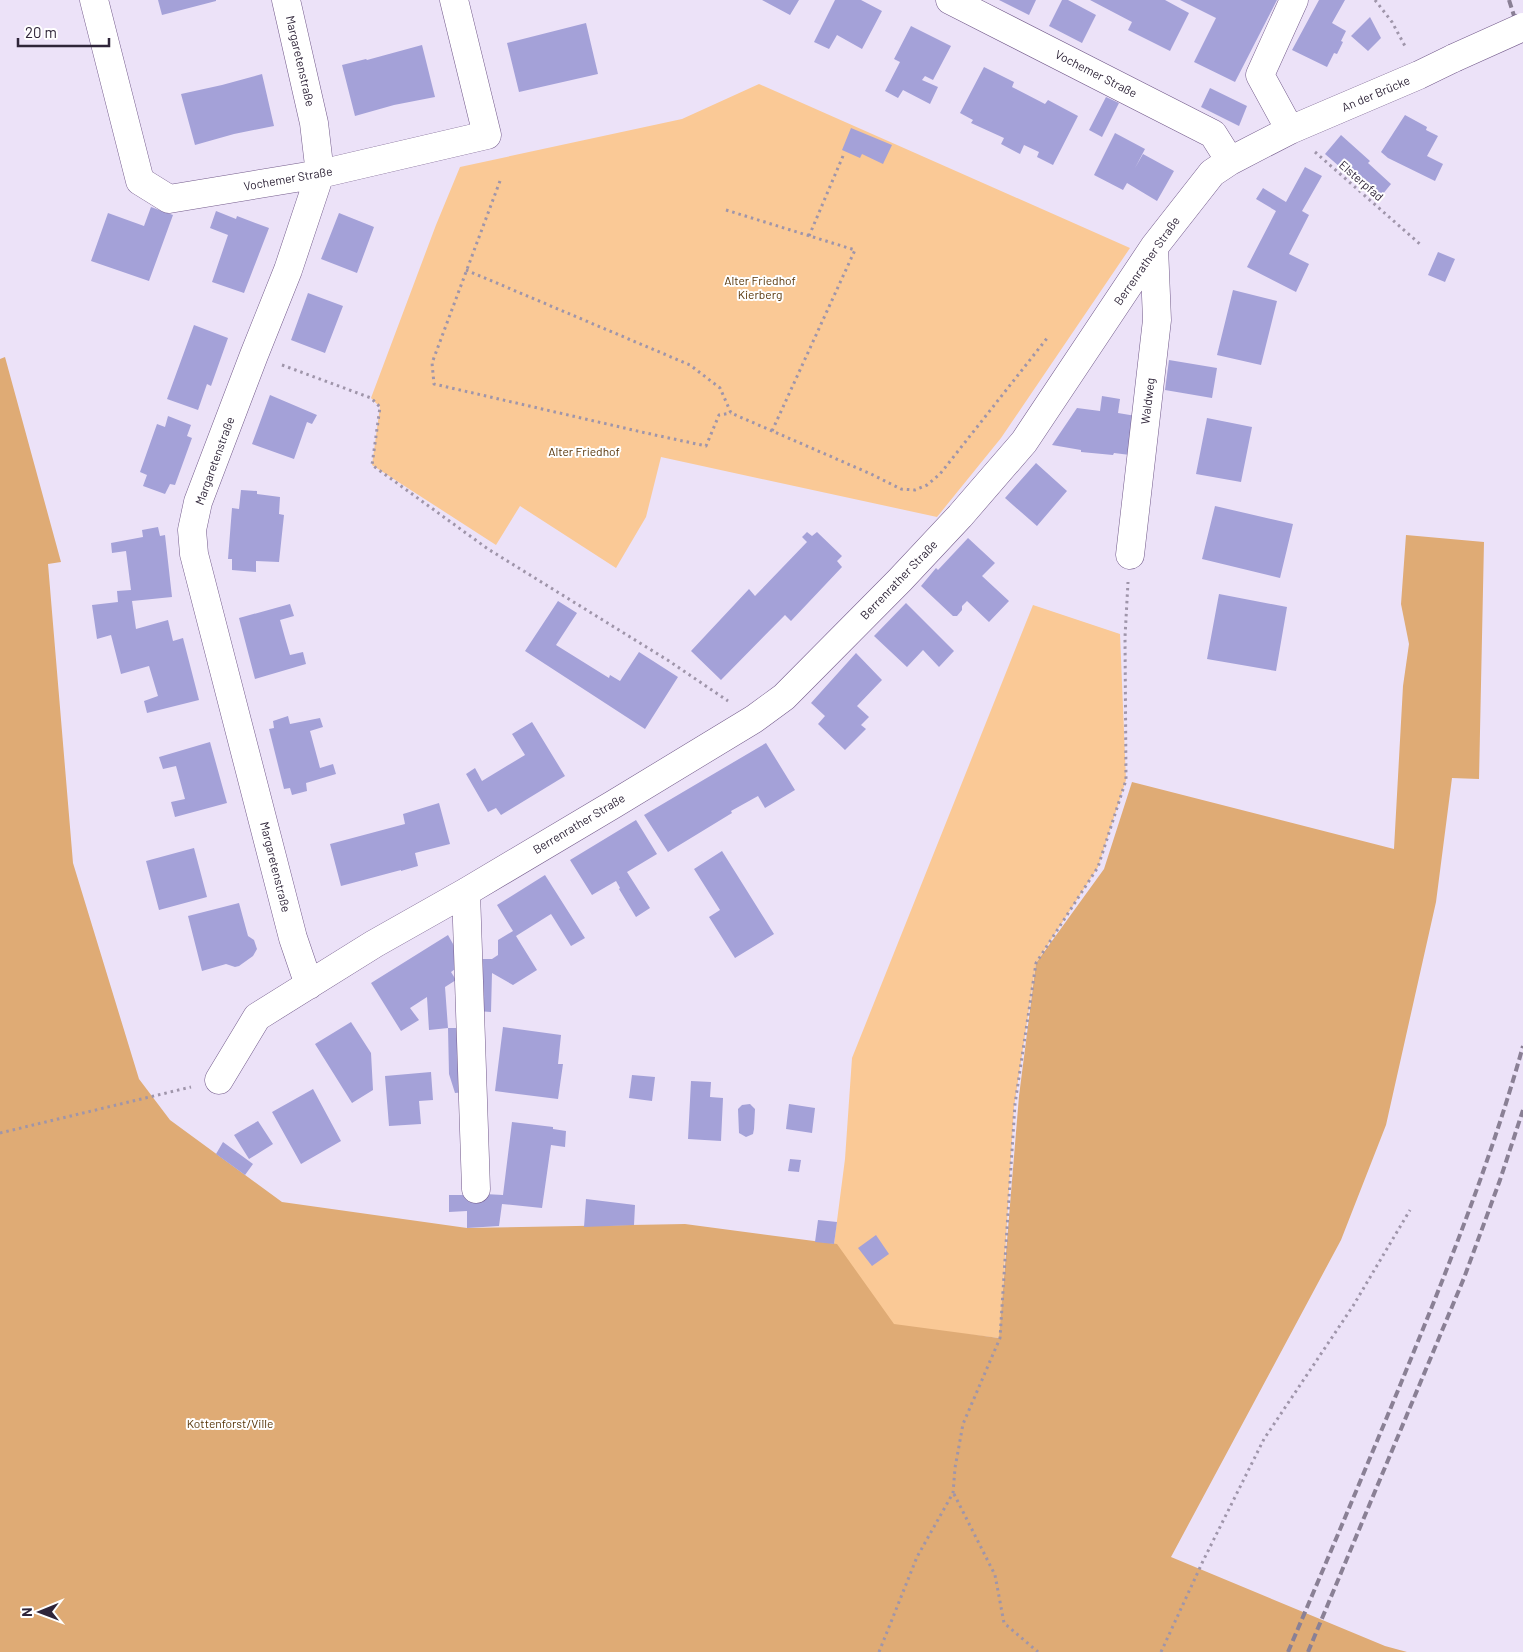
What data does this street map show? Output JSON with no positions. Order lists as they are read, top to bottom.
{
  "streets": {
    "street": [
      "Margaretenstraße",
      "Vochemer Straße",
      "An der Brücke",
      "Berrenrather Straße",
      "Waldweg"
    ],
    "path": ["Elsterpfad"]
  },
  "crossings": [
    ["Margaretenstraße", "Vochemer Straße"],
    ["Margaretenstraße", "Berrenrather Straße"],
    ["Vochemer Straße", "An der Brücke"],
    ["Vochemer Straße", "Berrenrather Straße"],
    ["An der Brücke", "Elsterpfad"],
    ["An der Brücke", "Berrenrather Straße"],
    ["Berrenrather Straße", "Waldweg"]
  ],
  "parks": ["Alter Friedhof Kierberg", "Alter Friedhof", "Kottenforst/Ville"],
  "scale_bar": "20 m",
  "north": "left"
}
